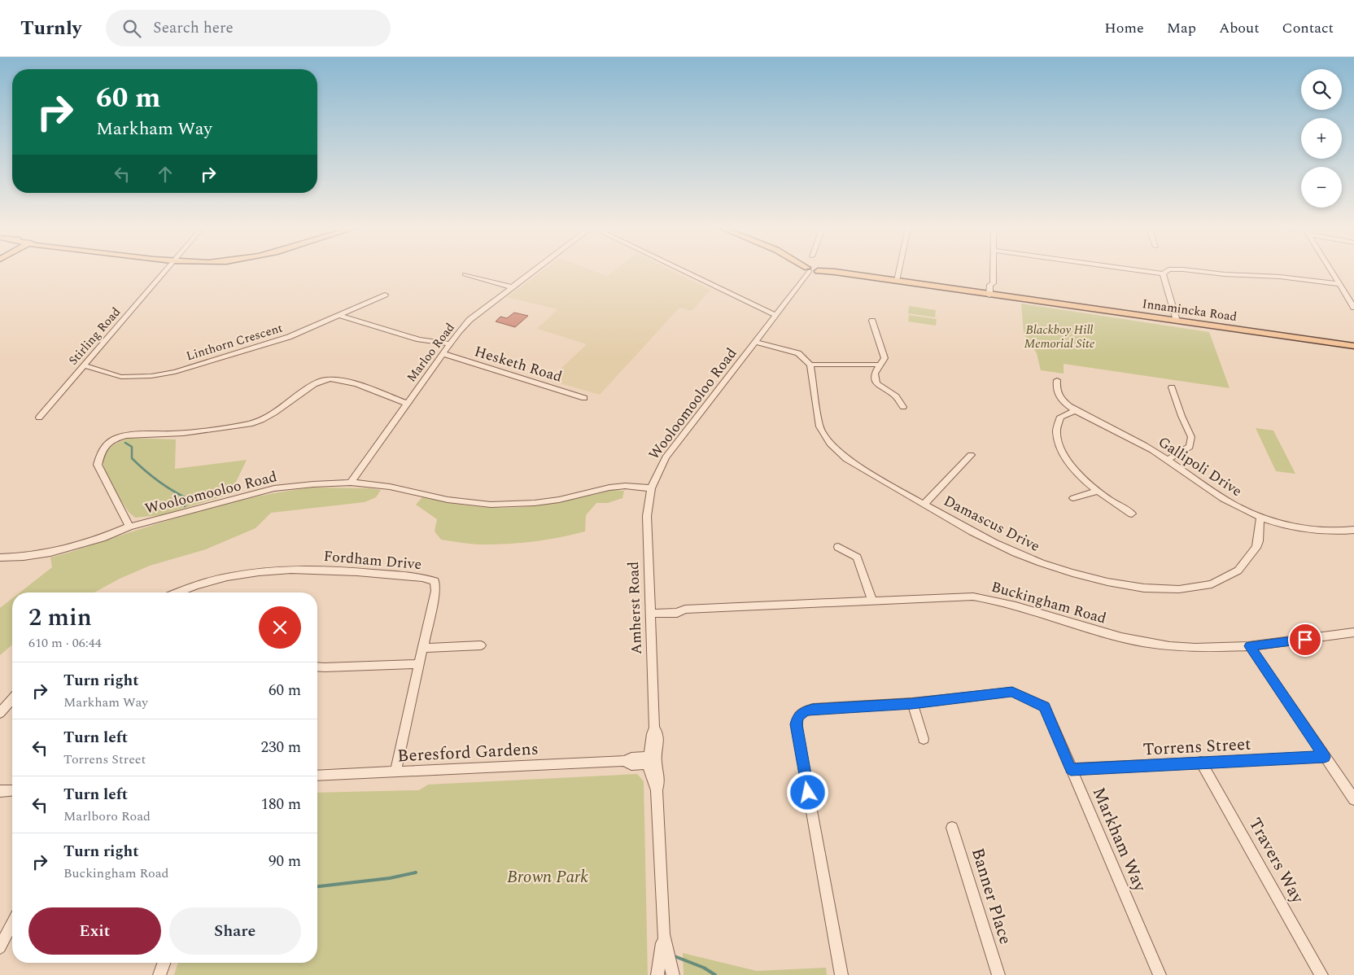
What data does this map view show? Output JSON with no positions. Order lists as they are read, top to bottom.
{
  "streets": {
    "main road": ["Innamincka Road"],
    "street": [
      "Stirling Road",
      "Linthorn Crescent",
      "Marloo Road",
      "Hesketh Road",
      "Wooloomooloo Road",
      "Gallipoli Drive",
      "Damascus Drive",
      "Fordham Drive",
      "Buckingham Road",
      "Amherst Road",
      "Torrens Street",
      "Beresford Gardens",
      "Markham Way",
      "Travers Way",
      "Banner Place"
    ]
  },
  "crossings": [
    ["Stirling Road", "Linthorn Crescent"],
    ["Marloo Road", "Hesketh Road"],
    ["Marloo Road", "Wooloomooloo Road"],
    ["Wooloomooloo Road", "Amherst Road"],
    ["Gallipoli Drive", "Damascus Drive"],
    ["Fordham Drive", "Beresford Gardens"],
    ["Buckingham Road", "Amherst Road"],
    ["Amherst Road", "Beresford Gardens"],
    ["Torrens Street", "Markham Way"],
    ["Torrens Street", "Travers Way"]
  ],
  "parks": ["Blackboy Hill Memorial Site", "Brown Park"],
  "page": {
    "header": "Turnly",
    "search": "Search here",
    "nav": [
      "Home",
      "Map",
      "About",
      "Contact"
    ],
    "map_buttons": ["+", "−"],
    "turn": ["60 m", "Markham Way"],
    "heading": ["2 min", "610 m · 06:44"],
    "list": [
      {
        "name": "Turn right",
        "note": "Markham Way",
        "value": "60 m"
      },
      {
        "name": "Turn left",
        "note": "Torrens Street",
        "value": "230 m"
      },
      {
        "name": "Turn left",
        "note": "Marlboro Road",
        "value": "180 m"
      },
      {
        "name": "Turn right",
        "note": "Buckingham Road",
        "value": "90 m"
      }
    ],
    "buttons": ["Exit", "Share"]
  }
}
